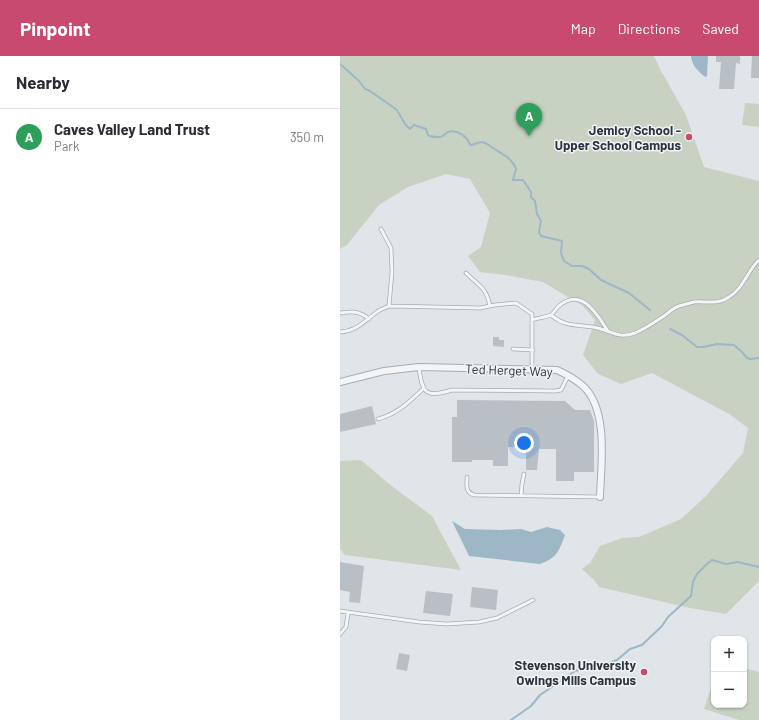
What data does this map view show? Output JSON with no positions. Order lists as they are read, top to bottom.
{
  "streets": {
    "street": ["Ted Herget Way"]
  },
  "places": ["Jemicy School - Upper School Campus", "Stevenson University Owings Mills Campus"],
  "page": {
    "header": "Pinpoint",
    "nav": ["Map", "Directions", "Saved"],
    "heading": "Nearby",
    "pins": "A",
    "list": [
      {
        "mark": "A",
        "name": "Caves Valley Land Trust",
        "note": "Park",
        "value": "350 m"
      }
    ],
    "map_buttons": ["+", "−"]
  }
}
